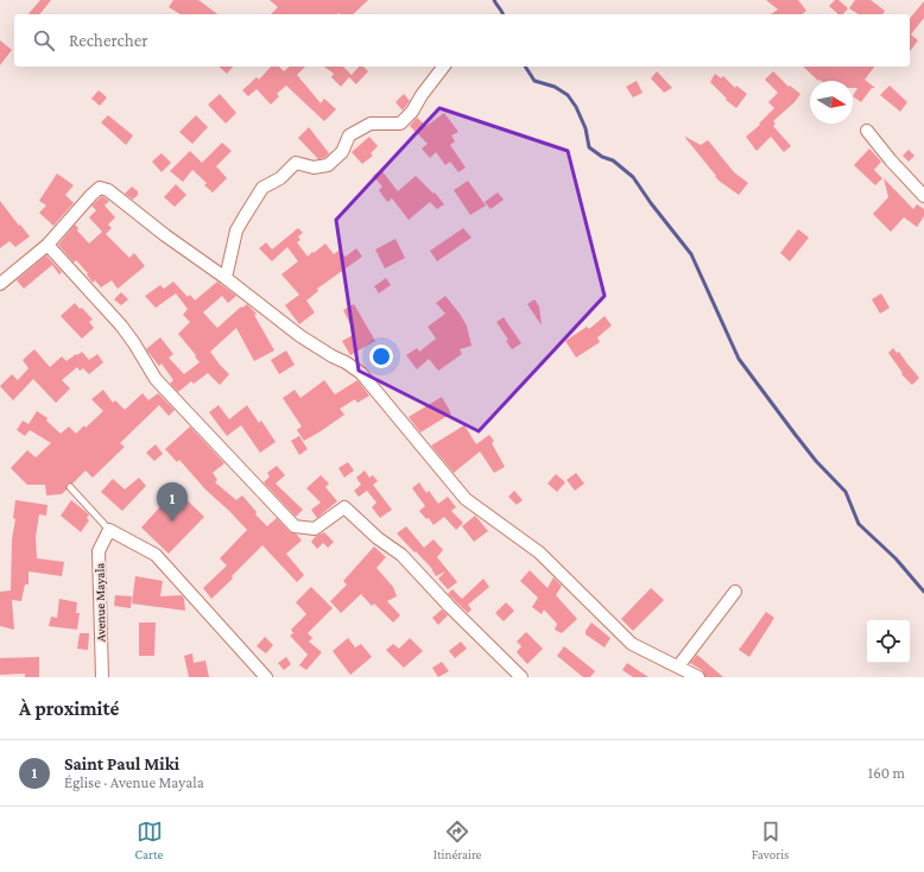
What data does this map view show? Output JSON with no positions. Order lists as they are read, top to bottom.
{
  "streets": {
    "street": ["Avenue Mayala"]
  },
  "north": "right",
  "page": {
    "search": "Rechercher",
    "pins": "1",
    "heading": "À proximité",
    "list": [
      {
        "mark": "1",
        "name": "Saint Paul Miki",
        "note": "Église · Avenue Mayala",
        "value": "160 m"
      }
    ],
    "nav": ["Carte", "Itinéraire", "Favoris"]
  }
}
